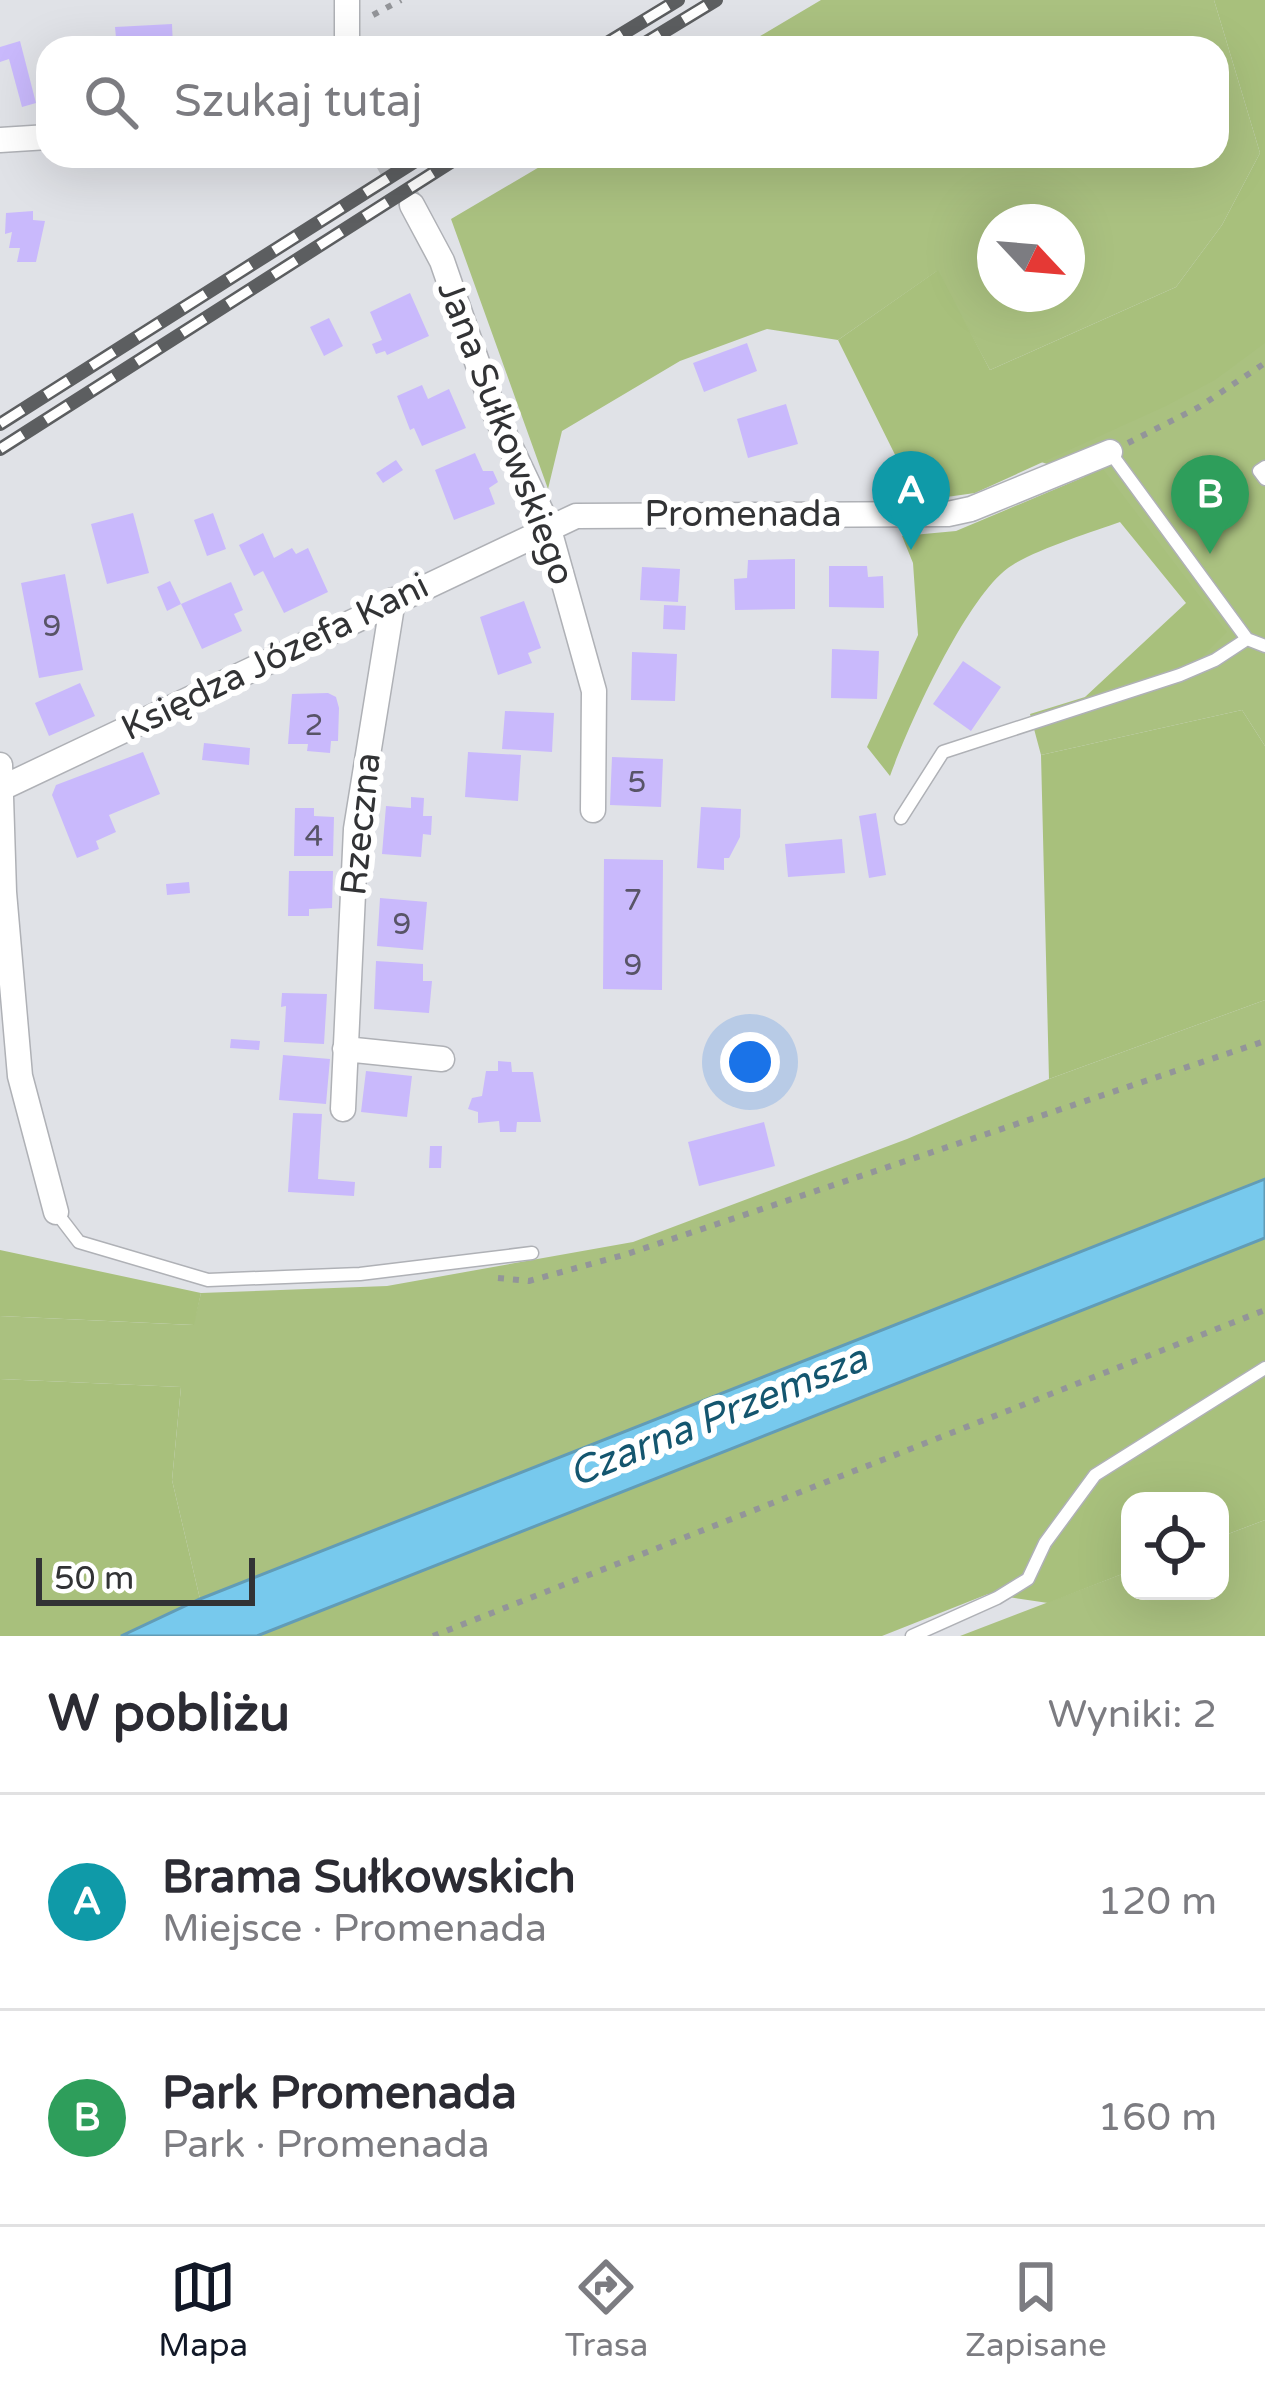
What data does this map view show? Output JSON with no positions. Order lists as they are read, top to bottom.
{
  "streets": {
    "street": [
      "Jana Sułkowskiego",
      "Promenada",
      "Księdza Józefa Kani",
      "Rzeczna"
    ]
  },
  "crossings": [
    ["Jana Sułkowskiego", "Promenada"],
    ["Jana Sułkowskiego", "Księdza Józefa Kani"],
    ["Promenada", "Księdza Józefa Kani"],
    ["Księdza Józefa Kani", "Rzeczna"]
  ],
  "water": ["Czarna Przemsza"],
  "house_numbers": [
    "9",
    "2",
    "5",
    "4",
    "7",
    "9",
    "9"
  ],
  "scale_bar": "50 m",
  "north": "bottom right",
  "page": {
    "search": "Szukaj tutaj",
    "pins": ["A", "B"],
    "scale": "50 m",
    "heading": ["W pobliżu", "Wyniki: 2"],
    "list": [
      {
        "mark": "A",
        "name": "Brama Sułkowskich",
        "note": "Miejsce · Promenada",
        "value": "120 m"
      },
      {
        "mark": "B",
        "name": "Park Promenada",
        "note": "Park · Promenada",
        "value": "160 m"
      }
    ],
    "nav": ["Mapa", "Trasa", "Zapisane"]
  }
}
